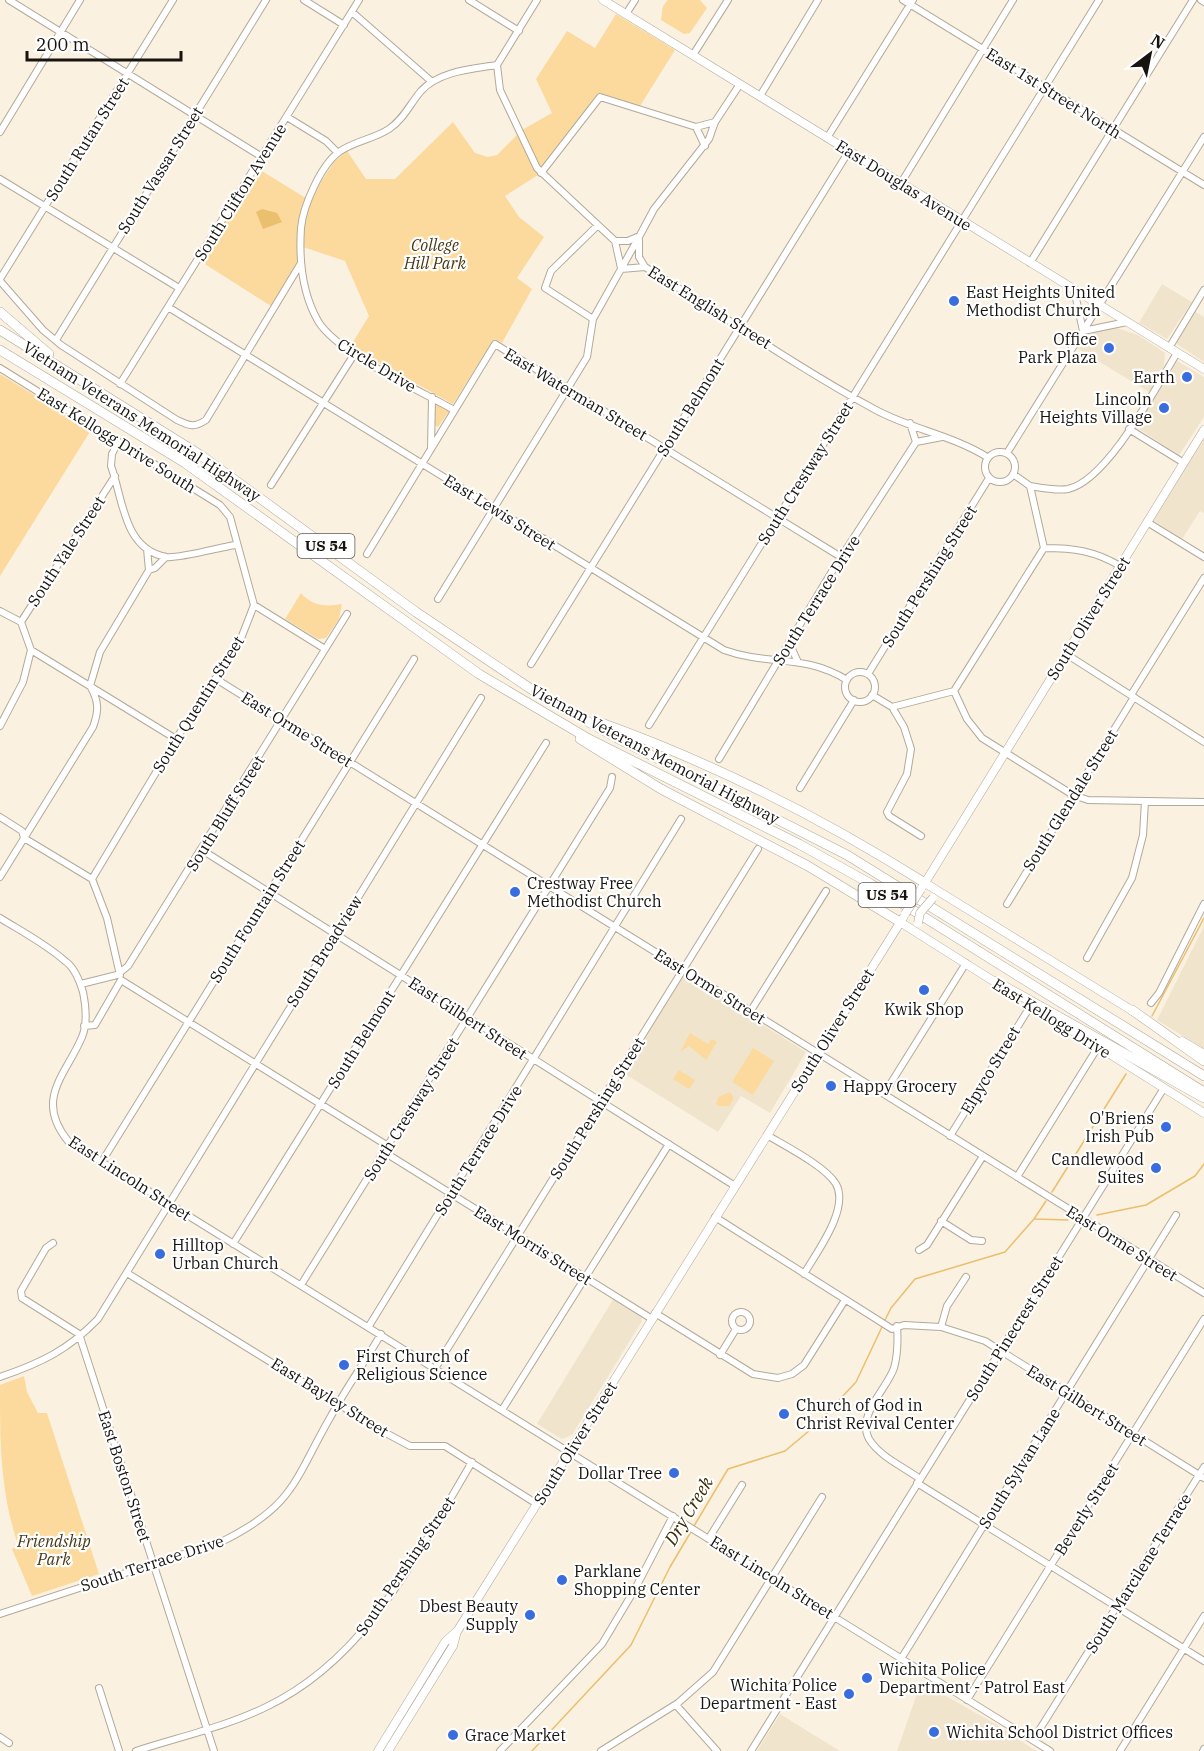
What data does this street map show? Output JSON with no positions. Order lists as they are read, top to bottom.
{
  "streets": {
    "highway": ["Vietnam Veterans Memorial Highway", "US 54"],
    "main road": ["East Douglas Avenue", "South Oliver Street", "East Kellogg Drive"],
    "street": [
      "East 1st Street North",
      "South Rutan Street",
      "South Vassar Street",
      "South Clifton Avenue",
      "East English Street",
      "Circle Drive",
      "East Waterman Street",
      "South Belmont",
      "East Kellogg Drive South",
      "South Crestway Street",
      "East Lewis Street",
      "South Yale Street",
      "South Pershing Street",
      "South Terrace Drive",
      "South Quentin Street",
      "East Orme Street",
      "South Glendale Street",
      "South Bluff Street",
      "South Fountain Street",
      "South Broadview",
      "East Gilbert Street",
      "Elpyco Street",
      "East Lincoln Street",
      "East Morris Street",
      "South Pinecrest Street",
      "East Bayley Street",
      "South Sylvan Lane",
      "East Boston Street",
      "Beverly Street",
      "South Marcilene Terrace"
    ]
  },
  "crossings": [
    ["East 1st Street North", "South Crestway Street"],
    ["East Douglas Avenue", "South Belmont"],
    ["East Douglas Avenue", "South Crestway Street"],
    ["South Clifton Avenue", "East Lewis Street"],
    ["East English Street", "South Belmont"],
    ["East English Street", "South Crestway Street"],
    ["East English Street", "South Pershing Street"],
    ["Circle Drive", "East Waterman Street"],
    ["East Waterman Street", "South Belmont"],
    ["East Waterman Street", "South Crestway Street"],
    ["East Waterman Street", "South Terrace Drive"],
    ["South Belmont", "East Lewis Street"],
    ["South Belmont", "East Orme Street"],
    ["South Belmont", "East Gilbert Street"],
    ["South Belmont", "East Lincoln Street"],
    ["South Belmont", "East Morris Street"],
    ["South Crestway Street", "East Lewis Street"],
    ["South Crestway Street", "East Orme Street"],
    ["South Crestway Street", "East Gilbert Street"],
    ["South Crestway Street", "East Lincoln Street"],
    ["South Crestway Street", "East Morris Street"],
    ["East Lewis Street", "South Pershing Street"],
    ["East Lewis Street", "South Terrace Drive"],
    ["South Pershing Street", "East Orme Street"],
    ["South Pershing Street", "East Gilbert Street"],
    ["South Pershing Street", "East Lincoln Street"],
    ["South Pershing Street", "East Morris Street"],
    ["South Pershing Street", "East Bayley Street"],
    ["South Pershing Street", "East Boston Street"],
    ["South Terrace Drive", "East Orme Street"],
    ["South Terrace Drive", "East Gilbert Street"],
    ["South Terrace Drive", "East Lincoln Street"],
    ["South Terrace Drive", "East Morris Street"],
    ["South Terrace Drive", "East Bayley Street"],
    ["South Terrace Drive", "East Boston Street"],
    ["South Oliver Street", "East Orme Street"],
    ["South Oliver Street", "East Gilbert Street"],
    ["South Oliver Street", "East Kellogg Drive"],
    ["South Oliver Street", "East Lincoln Street"],
    ["South Oliver Street", "East Morris Street"],
    ["South Oliver Street", "East Bayley Street"],
    ["South Quentin Street", "East Orme Street"],
    ["East Orme Street", "South Bluff Street"],
    ["East Orme Street", "South Fountain Street"],
    ["East Orme Street", "South Broadview"],
    ["East Orme Street", "Elpyco Street"],
    ["East Orme Street", "South Pinecrest Street"],
    ["East Orme Street", "South Sylvan Lane"],
    ["South Bluff Street", "East Gilbert Street"],
    ["South Fountain Street", "East Gilbert Street"],
    ["South Fountain Street", "East Lincoln Street"],
    ["South Fountain Street", "East Morris Street"],
    ["South Broadview", "East Gilbert Street"],
    ["South Broadview", "East Lincoln Street"],
    ["South Broadview", "East Morris Street"],
    ["South Broadview", "East Bayley Street"],
    ["South Broadview", "East Boston Street"],
    ["East Gilbert Street", "East Morris Street"],
    ["East Gilbert Street", "South Pinecrest Street"],
    ["East Gilbert Street", "South Sylvan Lane"],
    ["East Gilbert Street", "Beverly Street"],
    ["East Gilbert Street", "South Marcilene Terrace"],
    ["East Kellogg Drive", "Elpyco Street"],
    ["East Kellogg Drive", "South Pinecrest Street"],
    ["East Lincoln Street", "South Pinecrest Street"],
    ["East Lincoln Street", "South Sylvan Lane"],
    ["East Lincoln Street", "Beverly Street"],
    ["East Lincoln Street", "South Marcilene Terrace"]
  ],
  "water": ["Dry Creek"],
  "parks": ["College Hill Park", "Friendship Park"],
  "places": [
    "East Heights United Methodist Church",
    "Office Park Plaza",
    "Earth",
    "Lincoln Heights Village",
    "Crestway Free Methodist Church",
    "Kwik Shop",
    "Happy Grocery",
    "O'Briens Irish Pub",
    "Candlewood Suites",
    "Hilltop Urban Church",
    "First Church of Religious Science",
    "Church of God in Christ Revival Center",
    "Dollar Tree",
    "Parklane Shopping Center",
    "Dbest Beauty Supply",
    "Wichita Police Department - Patrol East",
    "Wichita Police Department - East",
    "Wichita School District Offices",
    "Grace Market"
  ],
  "scale_bar": "200 m",
  "north": "top right"
}
